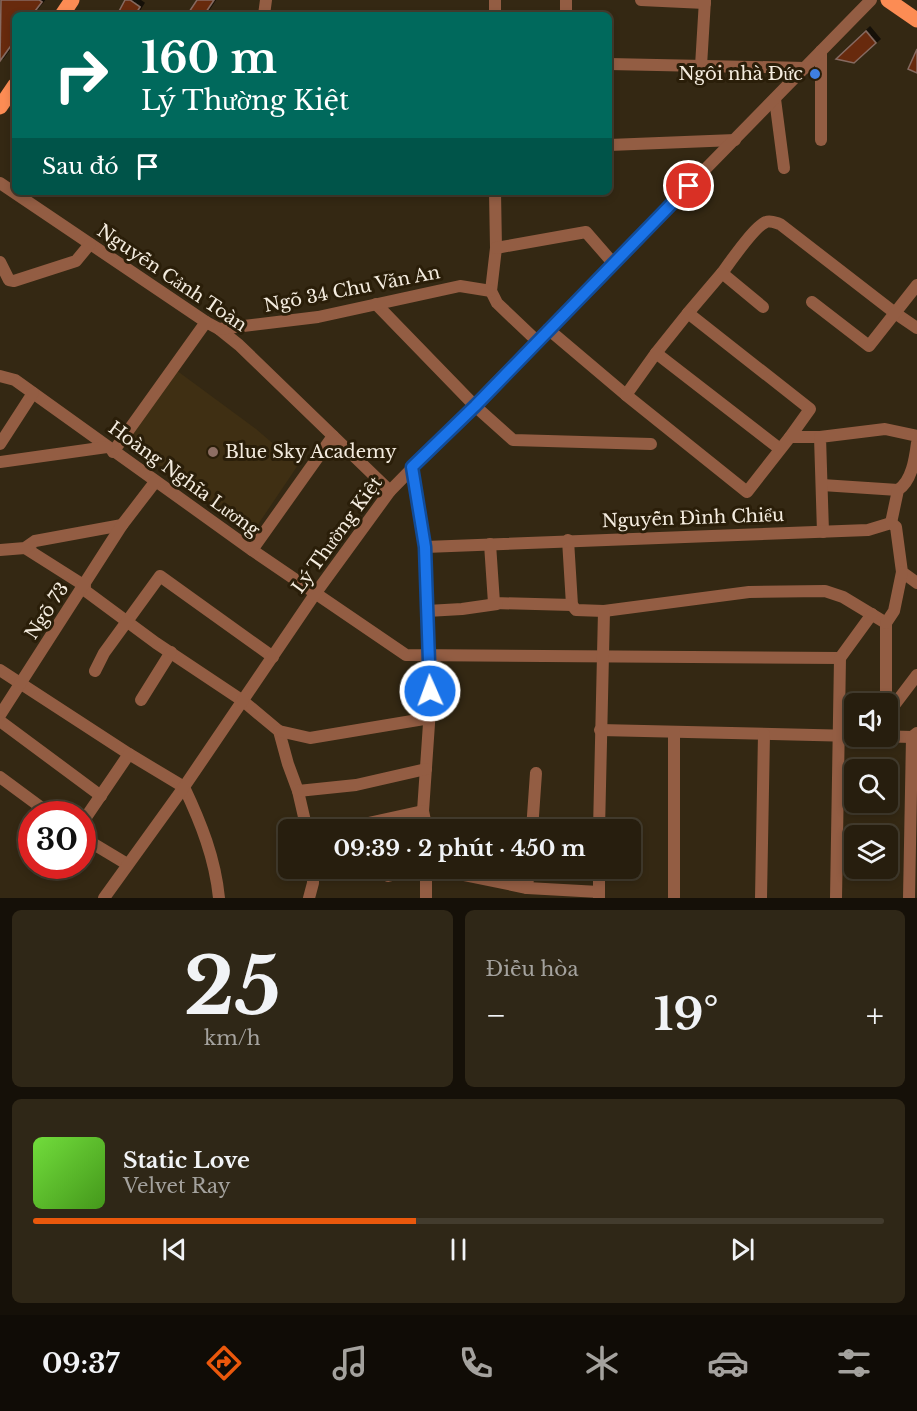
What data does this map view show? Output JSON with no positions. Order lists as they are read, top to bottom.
{
  "streets": {
    "street": [
      "Nguyễn Cảnh Toàn",
      "Ngõ 34 Chu Văn An",
      "Hoàng Nghĩa Lương",
      "Nguyễn Đình Chiểu",
      "Lý Thường Kiệt",
      "Ngõ 73"
    ]
  },
  "crossings": [
    ["Nguyễn Cảnh Toàn", "Ngõ 34 Chu Văn An"],
    ["Nguyễn Cảnh Toàn", "Lý Thường Kiệt"],
    ["Hoàng Nghĩa Lương", "Lý Thường Kiệt"],
    ["Hoàng Nghĩa Lương", "Ngõ 73"]
  ],
  "places": ["Ngôi nhà Đức", "Blue Sky Academy"],
  "page": {
    "turn": ["160 m", "Lý Thường Kiệt"],
    "then": "Sau đó",
    "limit": "30",
    "trip": "09:39 · 2 phút · 450 m",
    "tile": [
      ["25", "km/h"],
      "Điều hòa"
    ],
    "heat": ["−", "19°", "+"],
    "song": ["Static Love", "Velvet Ray"],
    "tabs": "09:37"
  }
}
